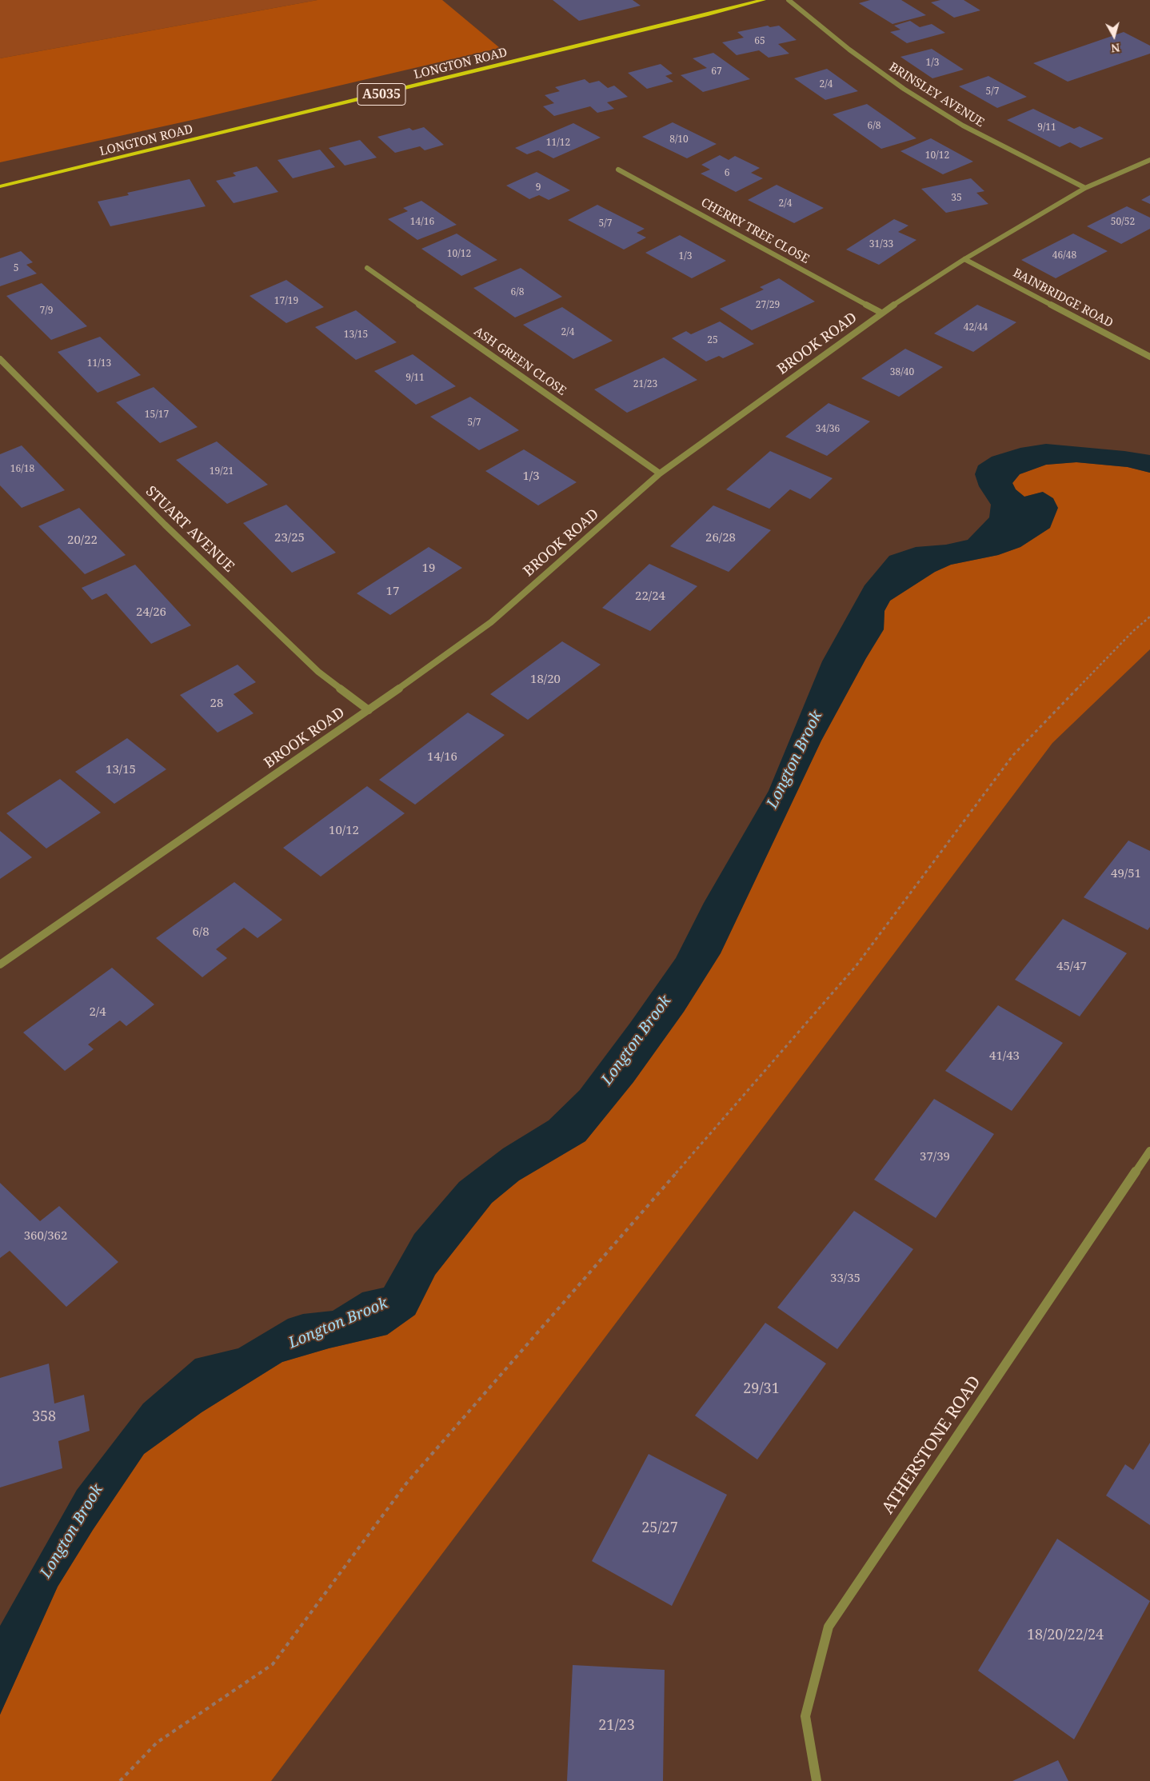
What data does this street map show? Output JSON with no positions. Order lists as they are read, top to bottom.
{
  "streets": {
    "main road": ["LONGTON ROAD", "A5035"],
    "street": [
      "BRINSLEY AVENUE",
      "CHERRY TREE CLOSE",
      "BAINBRIDGE ROAD",
      "BROOK ROAD",
      "ASH GREEN CLOSE",
      "STUART AVENUE",
      "ATHERSTONE ROAD"
    ]
  },
  "crossings": [
    ["BRINSLEY AVENUE", "BROOK ROAD"],
    ["CHERRY TREE CLOSE", "BROOK ROAD"],
    ["BAINBRIDGE ROAD", "BROOK ROAD"],
    ["BROOK ROAD", "ASH GREEN CLOSE"],
    ["BROOK ROAD", "STUART AVENUE"]
  ],
  "water": ["Longton Brook"],
  "house_numbers": [
    "65",
    "1/3",
    "67",
    "2/4",
    "5/7",
    "6/8",
    "9/11",
    "8/10",
    "11/12",
    "10/12",
    "6",
    "9",
    "35",
    "2/4",
    "14/16",
    "50/52",
    "5/7",
    "31/33",
    "10/12",
    "46/48",
    "1/3",
    "5",
    "6/8",
    "17/19",
    "27/29",
    "7/9",
    "42/44",
    "2/4",
    "13/15",
    "25",
    "11/13",
    "38/40",
    "9/11",
    "21/23",
    "15/17",
    "5/7",
    "34/36",
    "16/18",
    "19/21",
    "1/3",
    "23/25",
    "26/28",
    "20/22",
    "19",
    "17",
    "22/24",
    "24/26",
    "18/20",
    "28",
    "14/16",
    "13/15",
    "10/12",
    "49/51",
    "6/8",
    "45/47",
    "2/4",
    "41/43",
    "37/39",
    "360/362",
    "33/35",
    "29/31",
    "358",
    "25/27",
    "18/20/22/24",
    "21/23"
  ],
  "north": "bottom"
}
